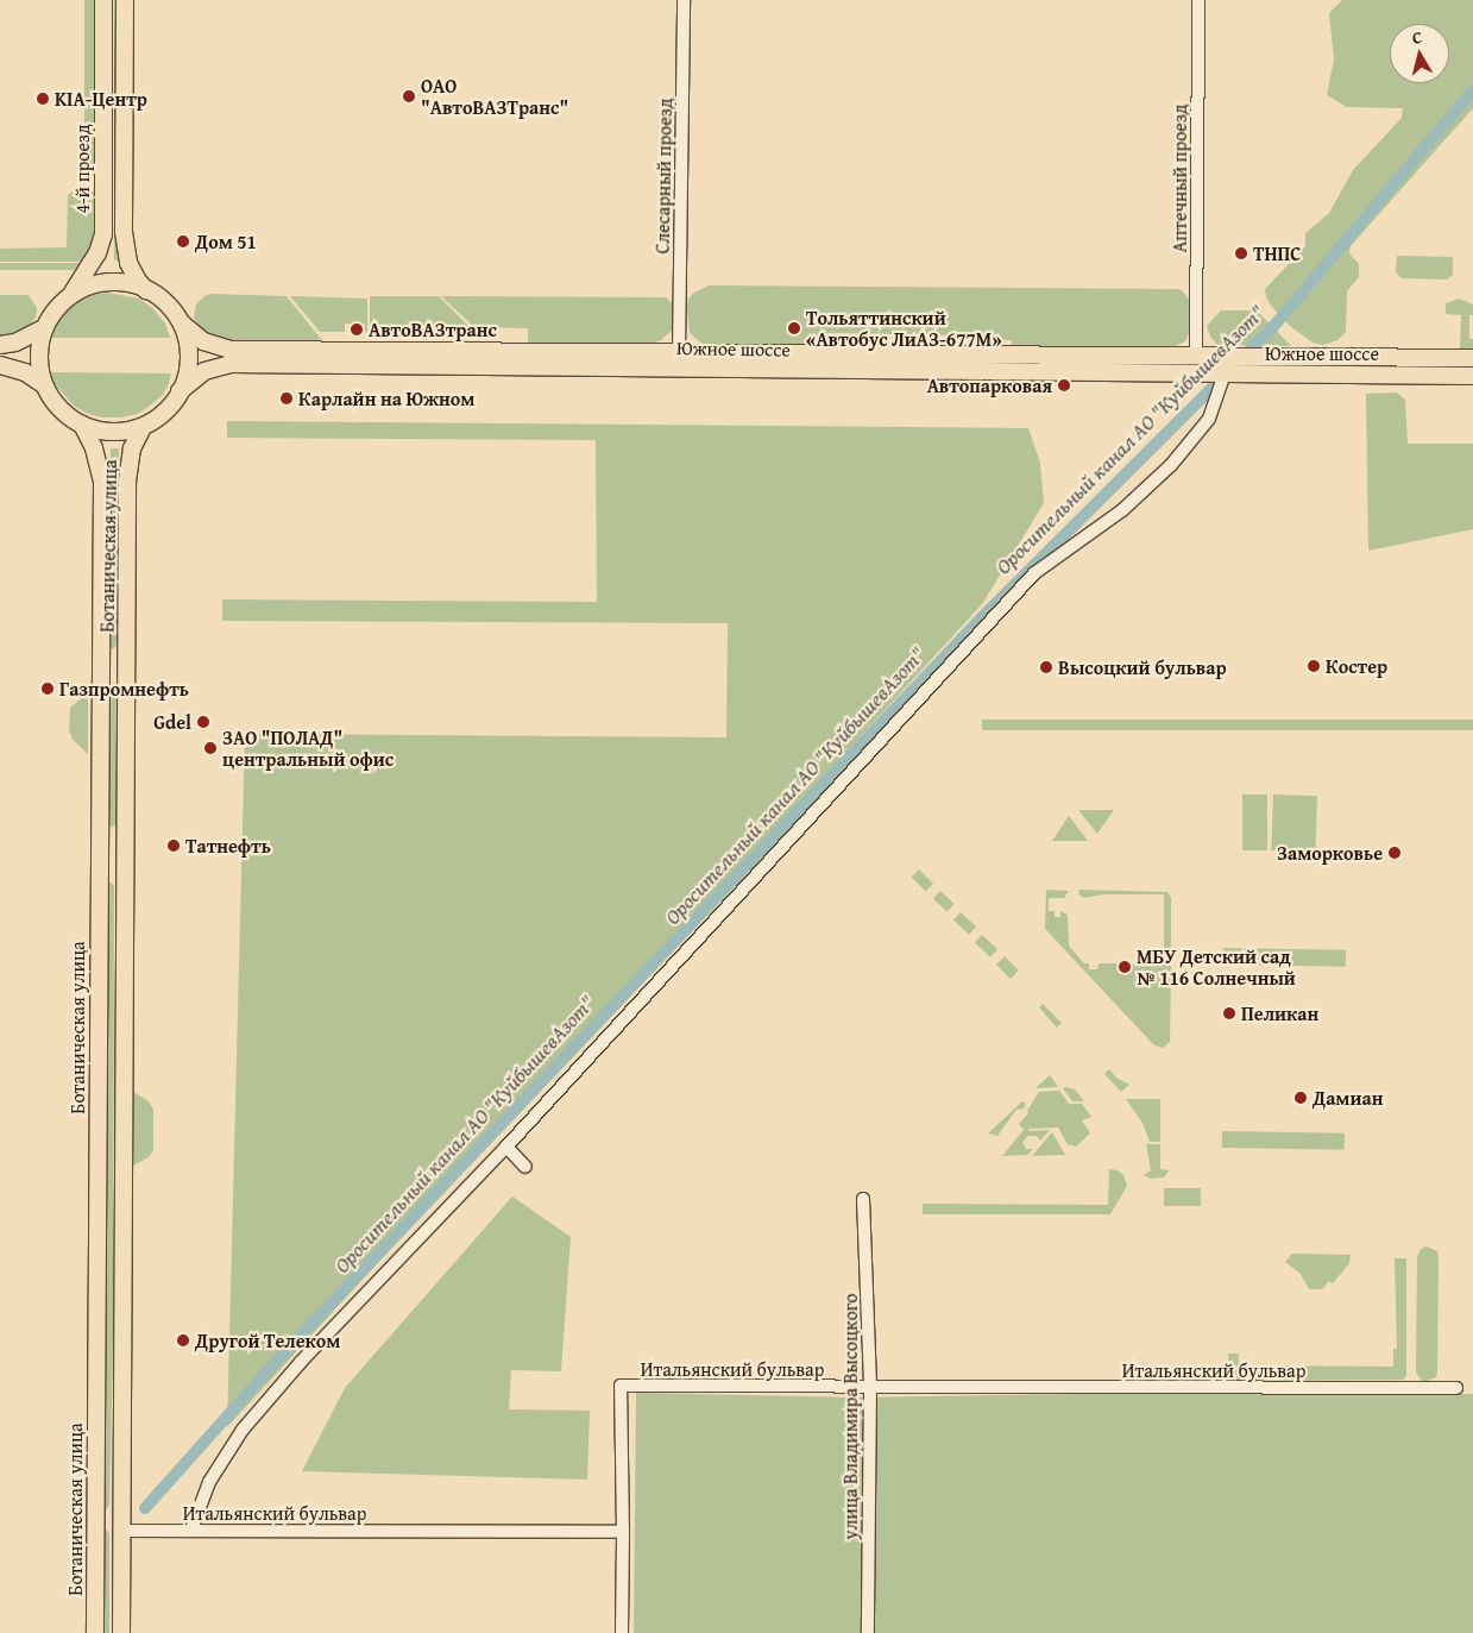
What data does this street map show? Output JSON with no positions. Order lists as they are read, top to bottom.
{
  "streets": {
    "main road": ["4-й проезд", "Южное шоссе", "Ботаническая улица"],
    "street": [
      "Слесарный проезд",
      "Аптечный проезд",
      "Итальянский бульвар",
      "улица Владимира Высоцкого"
    ]
  },
  "crossings": [
    ["4-й проезд", "Южное шоссе"],
    ["4-й проезд", "Ботаническая улица"],
    ["Слесарный проезд", "Южное шоссе"],
    ["Аптечный проезд", "Южное шоссе"],
    ["Южное шоссе", "Ботаническая улица"],
    ["Ботаническая улица", "Итальянский бульвар"],
    ["Итальянский бульвар", "улица Владимира Высоцкого"]
  ],
  "water": ["Оросительный канал АО \"КуйбышевАзот\""],
  "places": [
    "ОАО \"АвтоВАЗТранс\"",
    "KIA-Центр",
    "Дом 51",
    "ТНПС",
    "Тольяттинский «Автобус ЛиАЗ-677М»",
    "АвтоВАЗтранс",
    "Автопарковая",
    "Карлайн на Южном",
    "Костер",
    "Высоцкий бульвар",
    "Газпромнефть",
    "Gdel",
    "ЗАО \"ПОЛАД\" центральный офис",
    "Татнефть",
    "Заморковье",
    "МБУ Детский сад № 116 Солнечный",
    "Пеликан",
    "Дамиан",
    "Другой Телеком"
  ],
  "north": "top"
}
